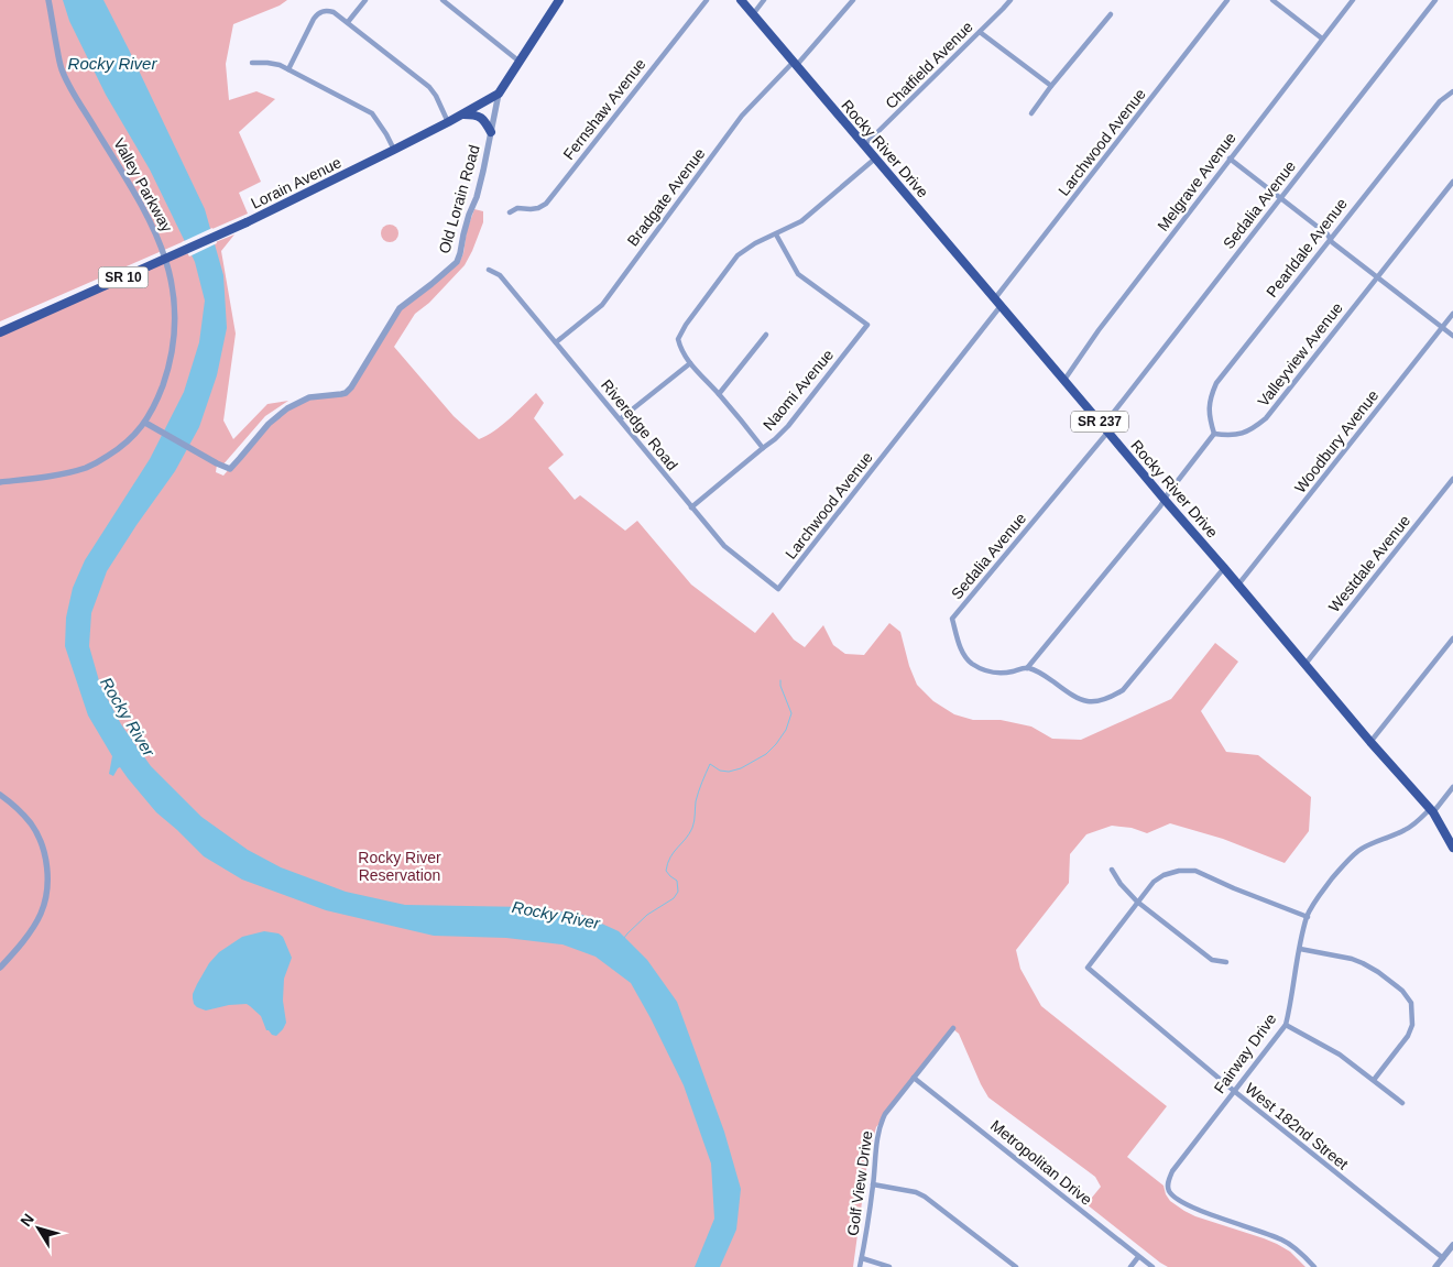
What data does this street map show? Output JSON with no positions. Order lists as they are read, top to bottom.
{
  "streets": {
    "main road": [
      "Rocky River Drive",
      "Lorain Avenue",
      "SR 10",
      "SR 237"
    ],
    "street": [
      "Chatfield Avenue",
      "Fernshaw Avenue",
      "Larchwood Avenue",
      "Melgrave Avenue",
      "Valley Parkway",
      "Bradgate Avenue",
      "Old Lorain Road",
      "Sedalia Avenue",
      "Pearldale Avenue",
      "Valleyview Avenue",
      "Naomi Avenue",
      "Riveredge Road",
      "Woodbury Avenue",
      "Westdale Avenue",
      "Fairway Drive",
      "West 182nd Street",
      "Metropolitan Drive",
      "Golf View Drive"
    ]
  },
  "crossings": [
    ["Chatfield Avenue", "Rocky River Drive"],
    ["Larchwood Avenue", "Rocky River Drive"],
    ["Larchwood Avenue", "Riveredge Road"],
    ["Rocky River Drive", "Melgrave Avenue"],
    ["Rocky River Drive", "Bradgate Avenue"],
    ["Rocky River Drive", "Sedalia Avenue"],
    ["Rocky River Drive", "Woodbury Avenue"],
    ["Rocky River Drive", "Westdale Avenue"],
    ["Rocky River Drive", "Fairway Drive"],
    ["Lorain Avenue", "Old Lorain Road"],
    ["Valley Parkway", "Old Lorain Road"],
    ["Bradgate Avenue", "Riveredge Road"],
    ["Pearldale Avenue", "Valleyview Avenue"],
    ["Naomi Avenue", "Riveredge Road"],
    ["Fairway Drive", "West 182nd Street"],
    ["Metropolitan Drive", "Golf View Drive"]
  ],
  "water": ["Rocky River"],
  "parks": ["Rocky River Reservation"],
  "north": "top left"
}
